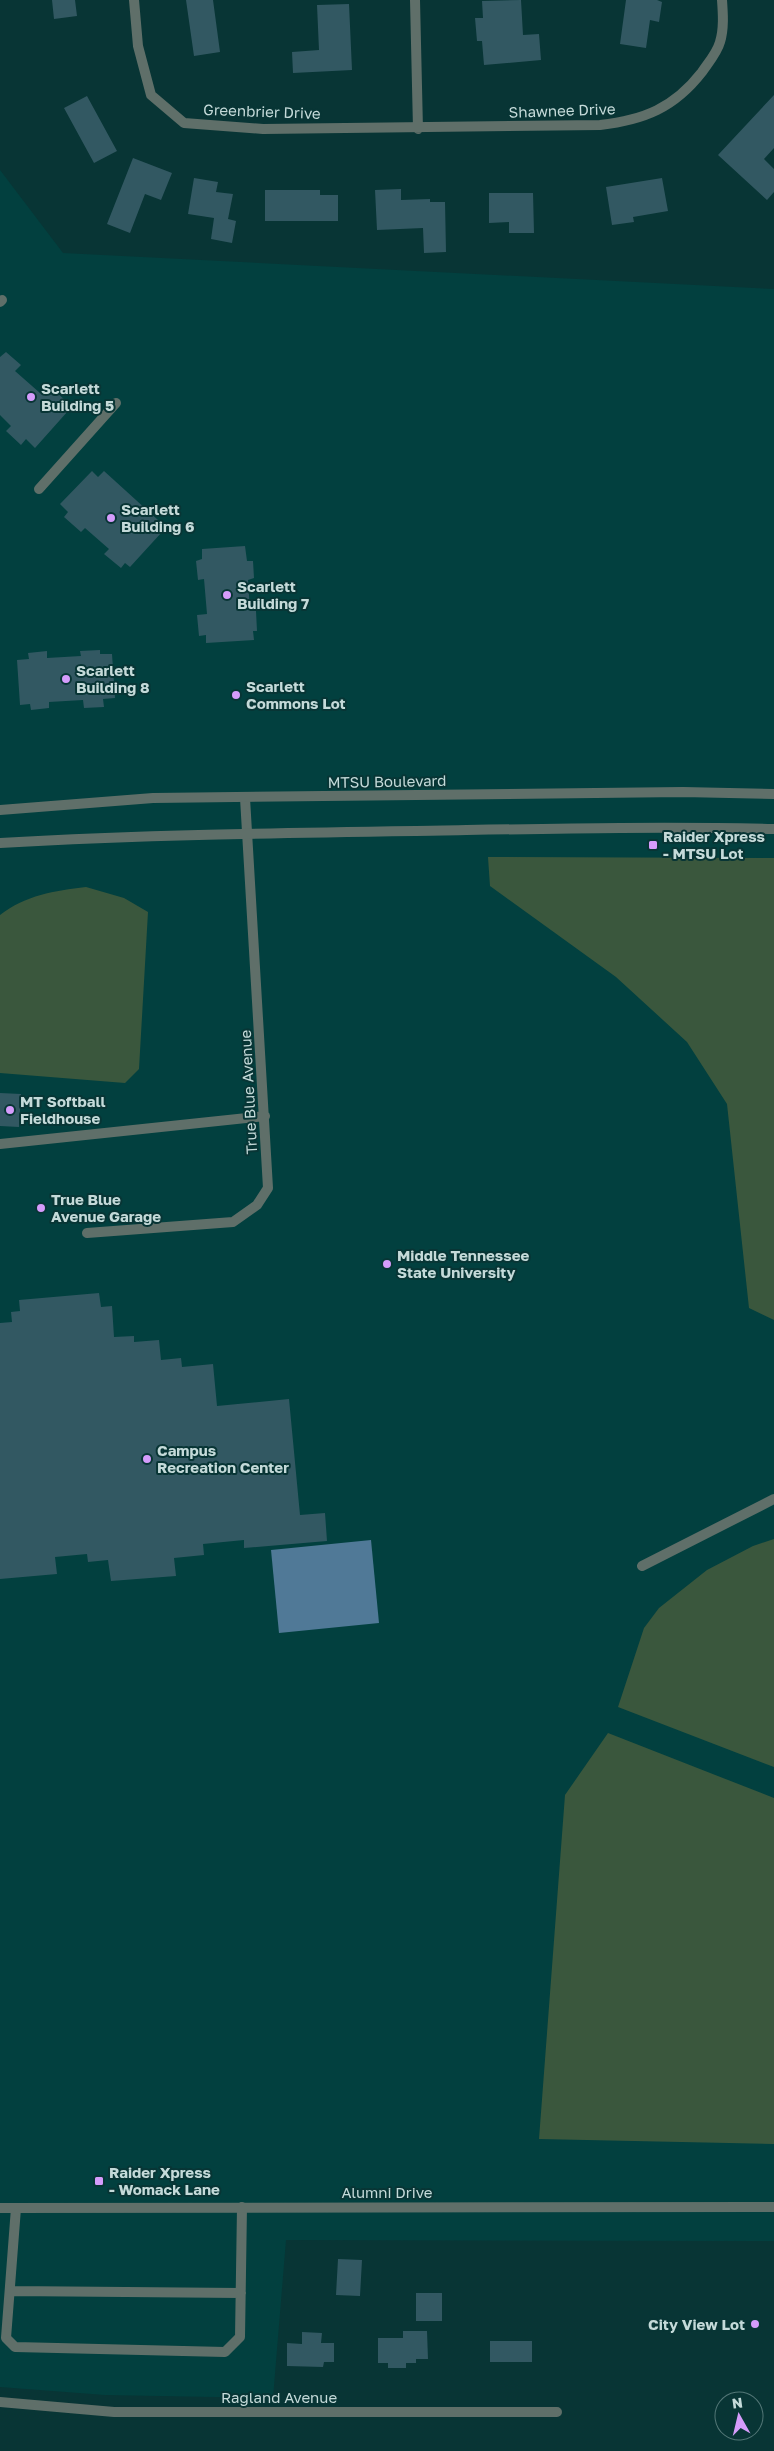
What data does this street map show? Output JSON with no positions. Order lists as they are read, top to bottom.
{
  "streets": {
    "street": [
      "Shawnee Drive",
      "Greenbrier Drive",
      "MTSU Boulevard",
      "True Blue Avenue",
      "Alumni Drive",
      "Ragland Avenue"
    ]
  },
  "crossings": [
    ["Shawnee Drive", "Greenbrier Drive"],
    ["MTSU Boulevard", "True Blue Avenue"]
  ],
  "places": {
    "other": [
      "Scarlett Building 5",
      "Scarlett Building 6",
      "Scarlett Building 7",
      "Scarlett Building 8",
      "Scarlett Commons Lot",
      "MT Softball Fieldhouse",
      "True Blue Avenue Garage",
      "Middle Tennessee State University",
      "Campus Recreation Center",
      "City View Lot"
    ],
    "transit": ["Raider Xpress - MTSU Lot", "Raider Xpress - Womack Lane"]
  },
  "north": "top"
}
